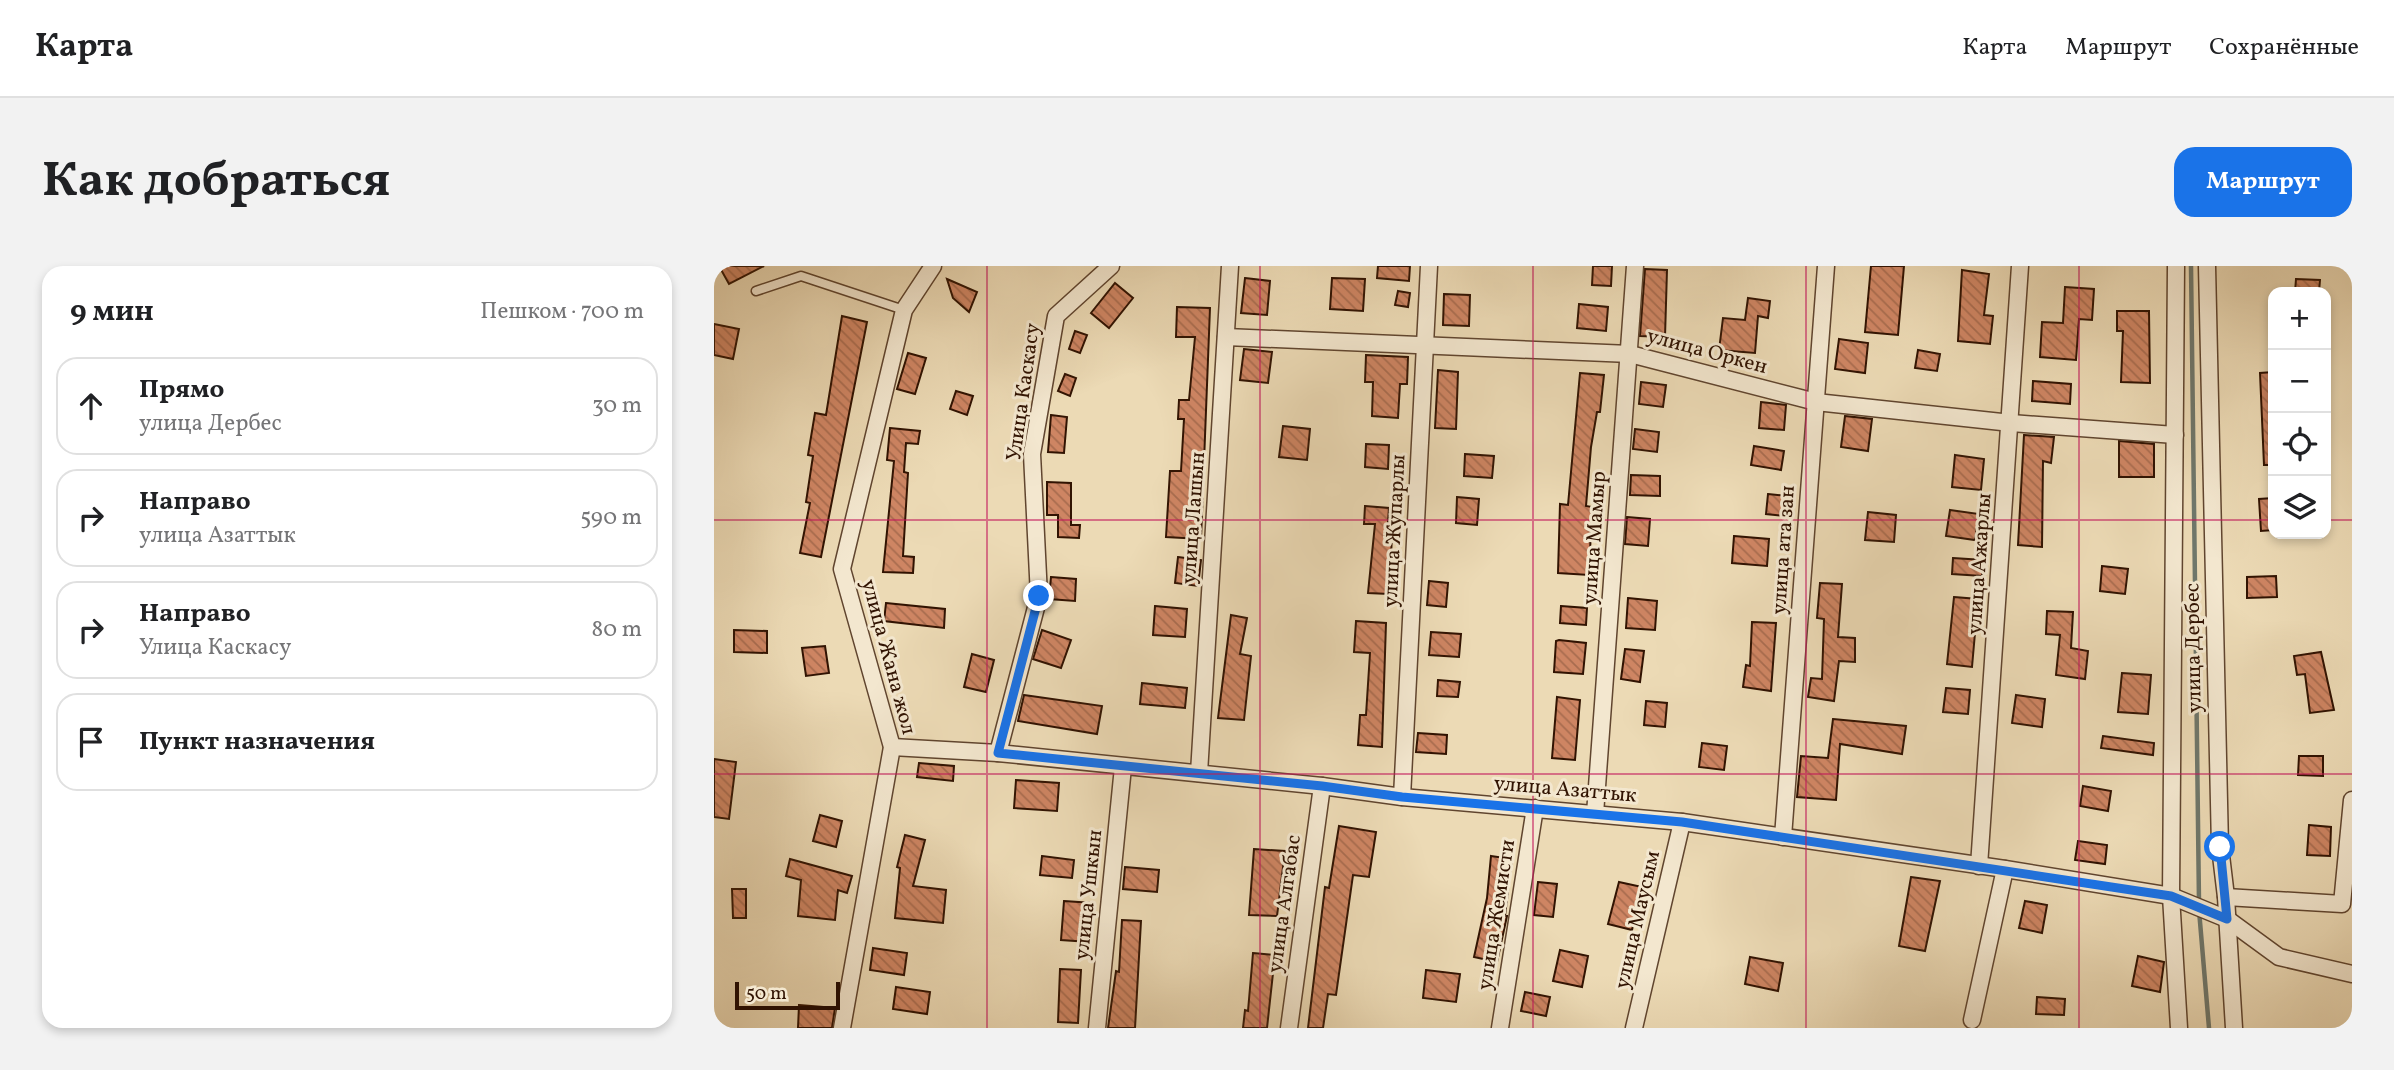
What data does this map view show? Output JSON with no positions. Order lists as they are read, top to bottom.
{
  "streets": {
    "street": [
      "улица Оркен",
      "Улица Каскасу",
      "улица Лашын",
      "улица Жупарлы",
      "улица Мамыр",
      "улица ата зан",
      "улица Ажарлы",
      "улица Дербес",
      "улица Жана жол",
      "улица Азаттык",
      "улица Ушкын",
      "улица Алгабас",
      "улица Жемисти",
      "улица Маусым"
    ]
  },
  "crossings": [
    ["улица Оркен", "улица Лашын"],
    ["улица Оркен", "улица Жупарлы"],
    ["улица Оркен", "улица Мамыр"],
    ["улица Оркен", "улица ата зан"],
    ["улица Оркен", "улица Ажарлы"],
    ["улица Оркен", "улица Дербес"],
    ["Улица Каскасу", "улица Азаттык"],
    ["улица Лашын", "улица Азаттык"],
    ["улица Жупарлы", "улица Азаттык"],
    ["улица Мамыр", "улица Азаттык"],
    ["улица ата зан", "улица Азаттык"],
    ["улица Ажарлы", "улица Азаттык"],
    ["улица Дербес", "улица Азаттык"],
    ["улица Жана жол", "улица Азаттык"],
    ["улица Азаттык", "улица Ушкын"],
    ["улица Азаттык", "улица Алгабас"],
    ["улица Азаттык", "улица Жемисти"],
    ["улица Азаттык", "улица Маусым"]
  ],
  "scale_bar": "50 m",
  "page": {
    "header": "Карта",
    "nav": ["Карта", "Маршрут", "Сохранённые"],
    "buttons": "Маршрут",
    "title": "Как добраться",
    "heading": ["9 мин", "Пешком · 700 m"],
    "map_buttons": ["+", "−"],
    "list": [
      ["Прямо", "улица Дербес", "30 m"],
      ["Направо", "улица Азаттык", "590 m"],
      ["Направо", "Улица Каскасу", "80 m"],
      "Пункт назначения"
    ],
    "scale": "50 m"
  }
}
